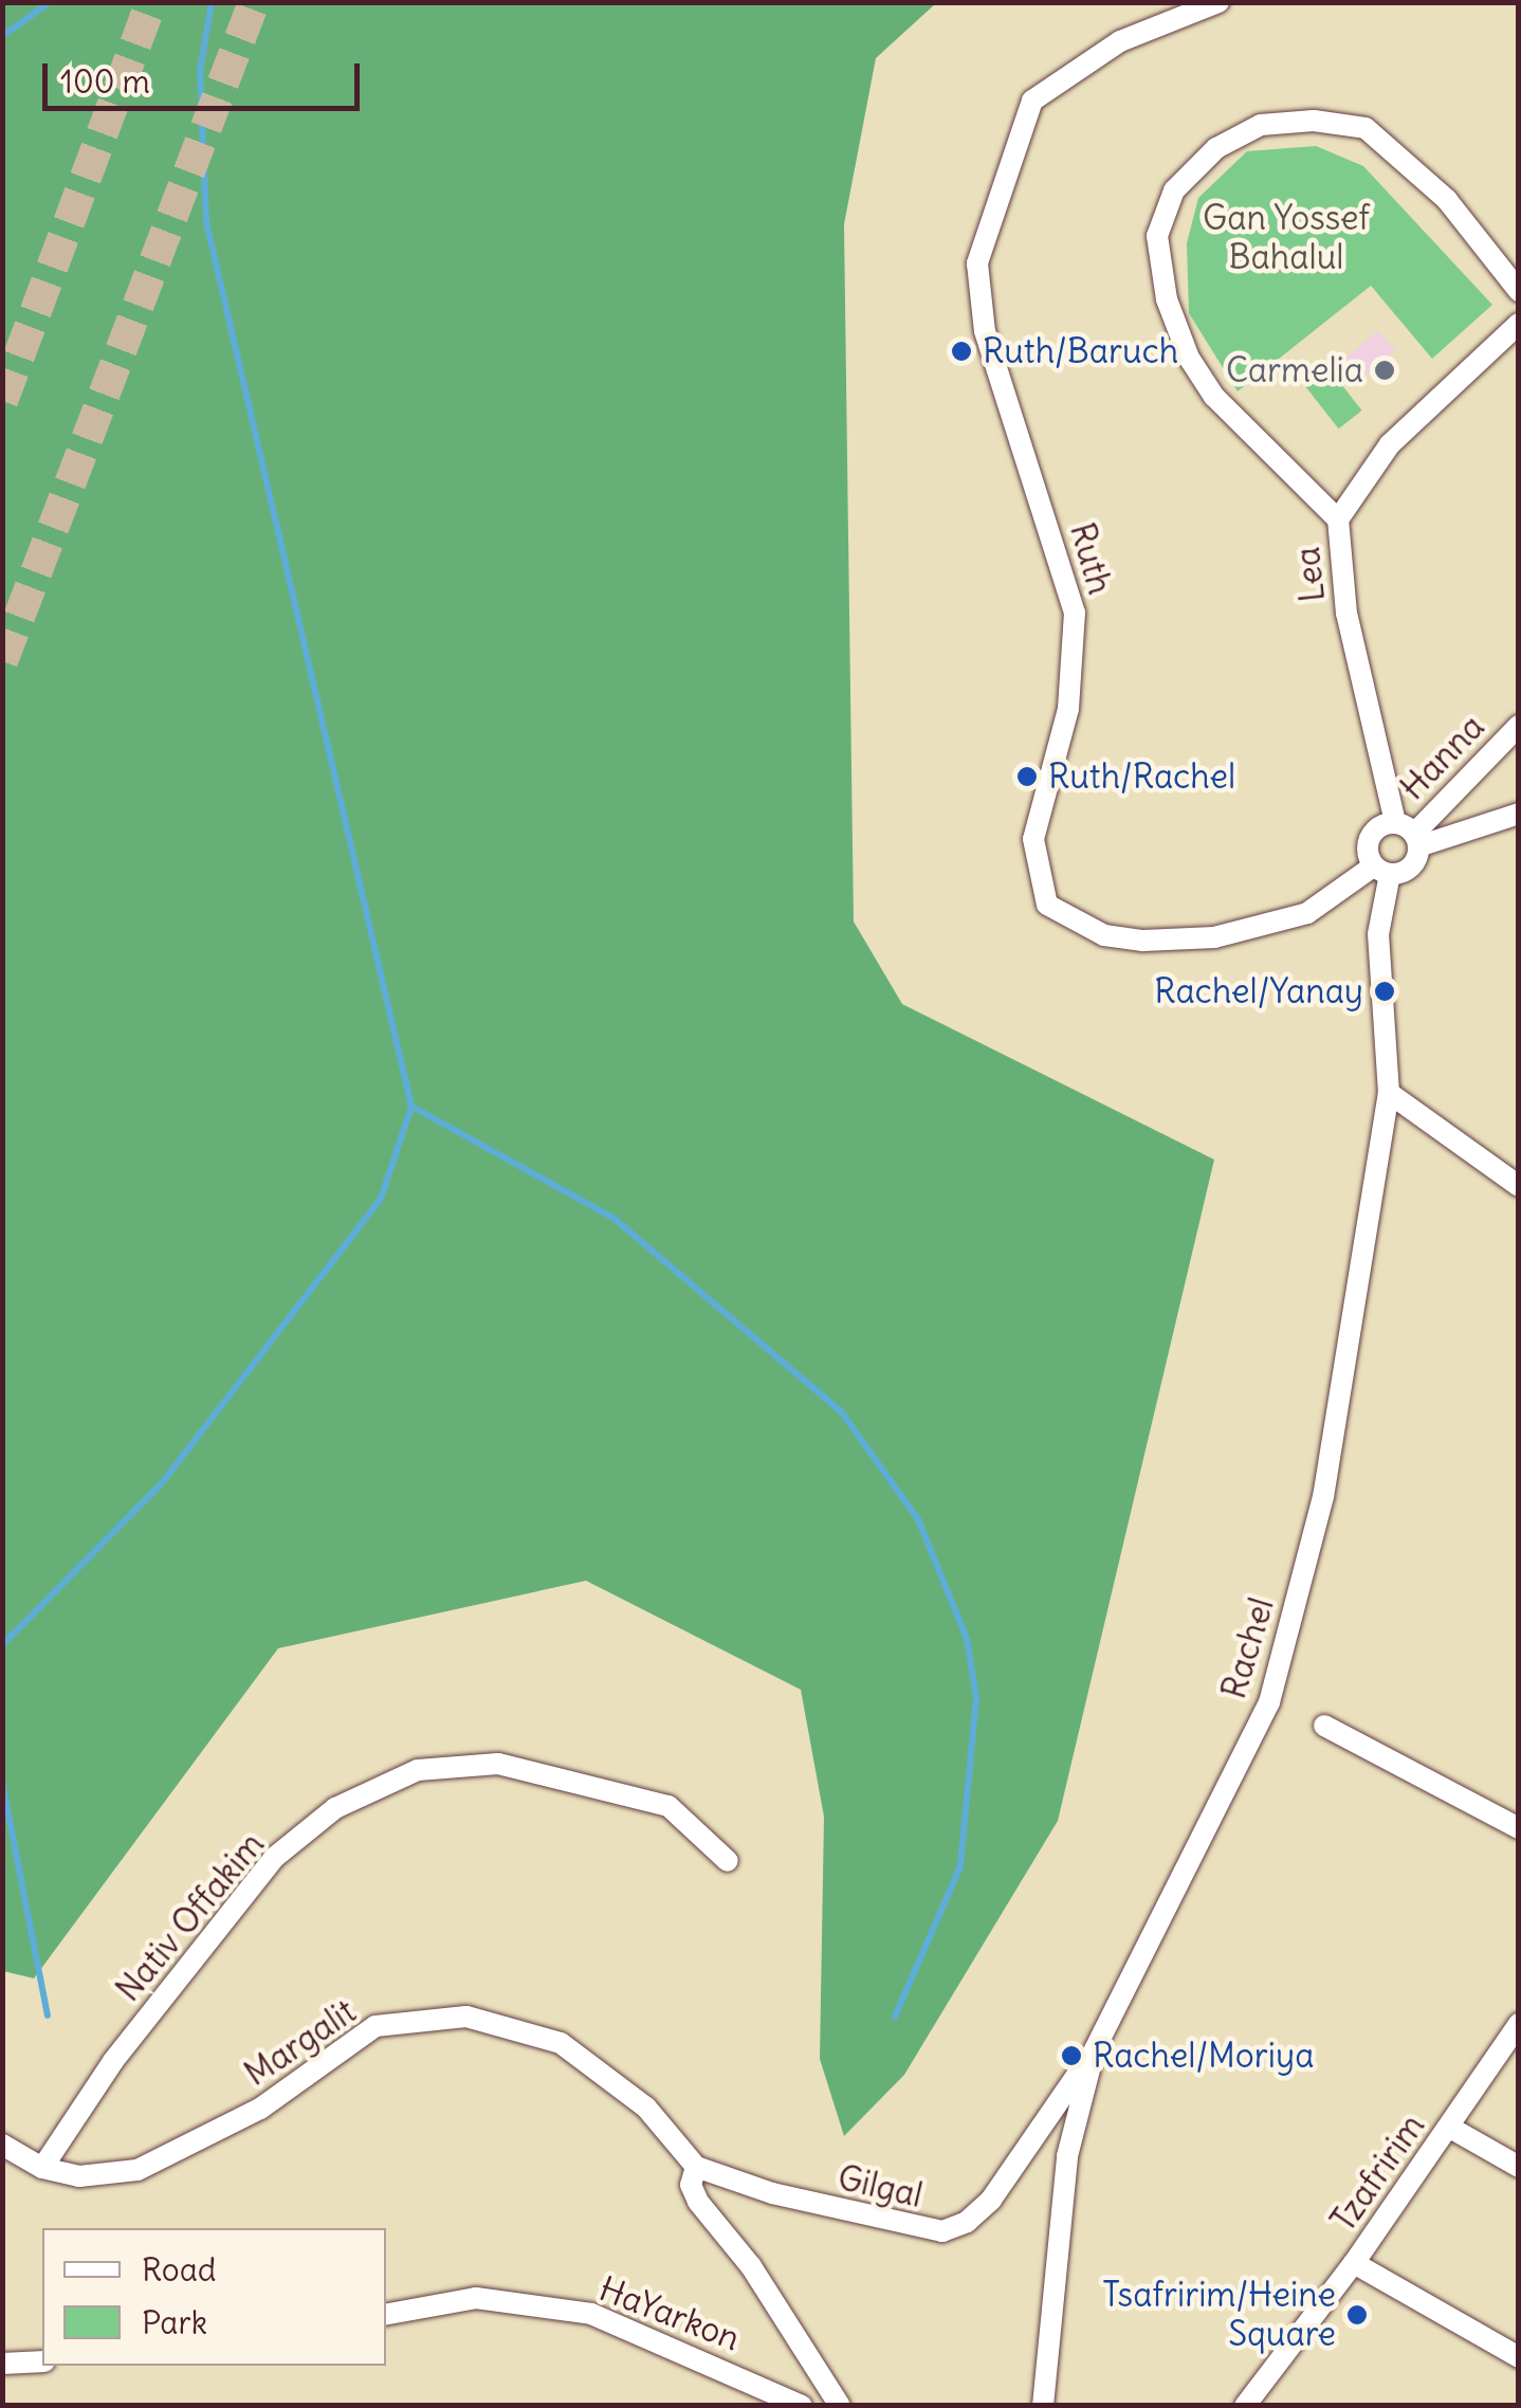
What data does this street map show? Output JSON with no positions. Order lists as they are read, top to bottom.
{
  "streets": {
    "street": [
      "Ruth",
      "Lea",
      "Hanna",
      "Rachel",
      "Nativ Offakim",
      "Margalit",
      "Tzafririm",
      "Gilgal",
      "HaYarkon"
    ]
  },
  "crossings": [
    ["Ruth", "Lea"],
    ["Ruth", "Hanna"],
    ["Ruth", "Rachel"],
    ["Lea", "Hanna"],
    ["Lea", "Rachel"],
    ["Hanna", "Rachel"],
    ["Rachel", "Gilgal"],
    ["Nativ Offakim", "Margalit"],
    ["Margalit", "Gilgal"]
  ],
  "parks": ["Gan Yossef Bahalul"],
  "places": [
    "Ruth/Baruch",
    "Carmelia",
    "Ruth/Rachel",
    "Rachel/Yanay",
    "Rachel/Moriya",
    "Tsafririm/Heine Square"
  ],
  "legend": ["Road", "Park"],
  "scale_bar": "100 m"
}
